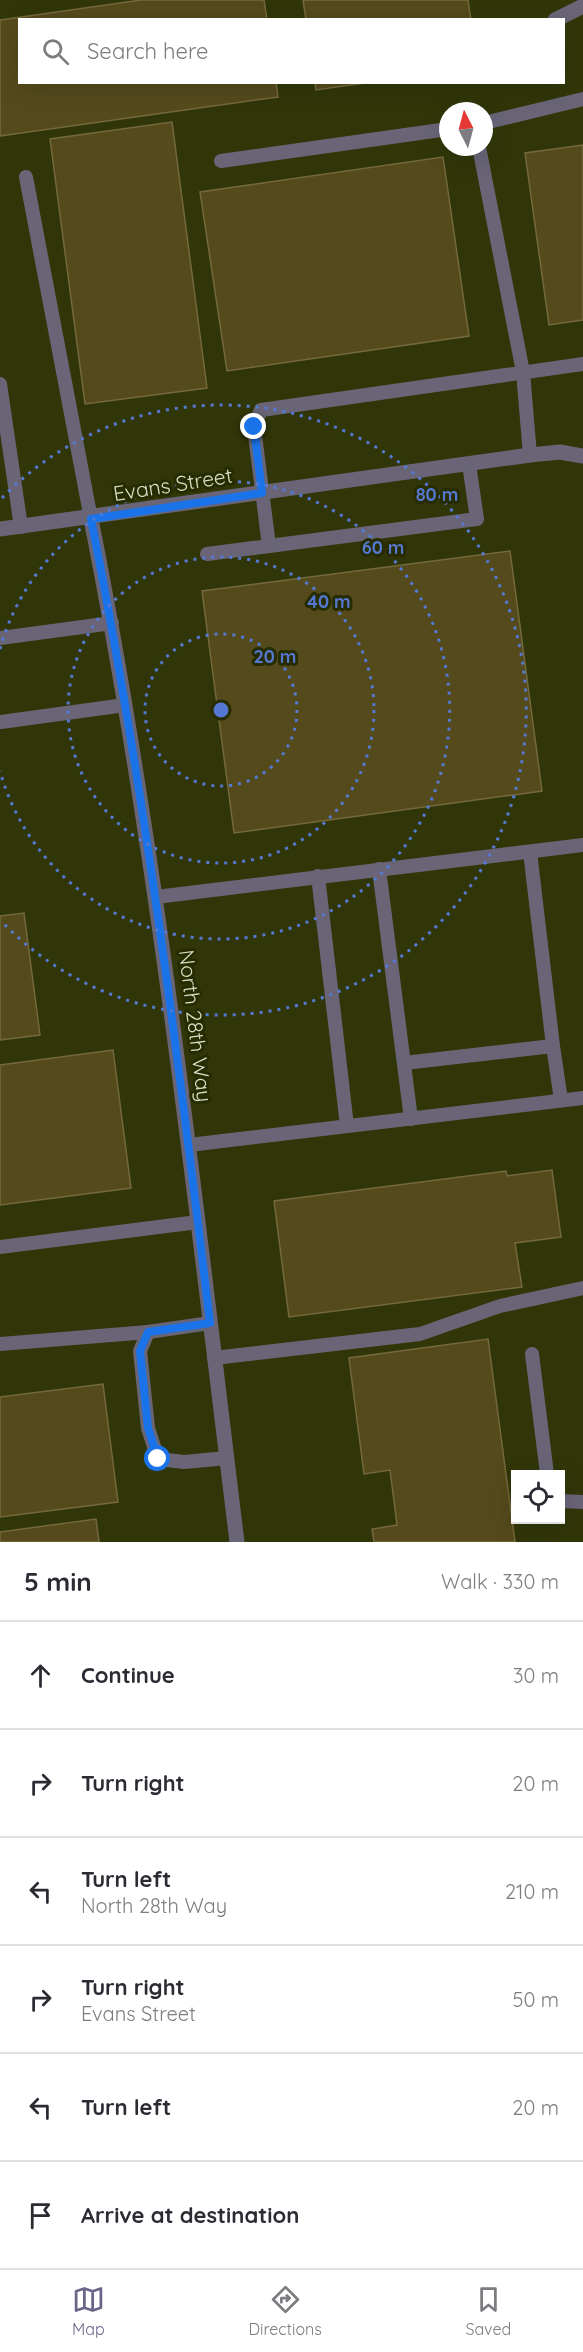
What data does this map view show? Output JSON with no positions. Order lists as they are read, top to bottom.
{
  "streets": {
    "street": ["Evans Street", "North 28th Way"]
  },
  "crossings": [
    ["Evans Street", "North 28th Way"]
  ],
  "north": "top",
  "page": {
    "search": "Search here",
    "heading": ["5 min", "Walk · 330 m"],
    "list": [
      ["Continue", "30 m"],
      ["Turn right", "20 m"],
      ["Turn left", "North 28th Way", "210 m"],
      ["Turn right", "Evans Street", "50 m"],
      ["Turn left", "20 m"],
      "Arrive at destination"
    ],
    "nav": ["Map", "Directions", "Saved"]
  },
  "rings": [
    "80 m",
    "60 m",
    "40 m",
    "20 m"
  ]
}
